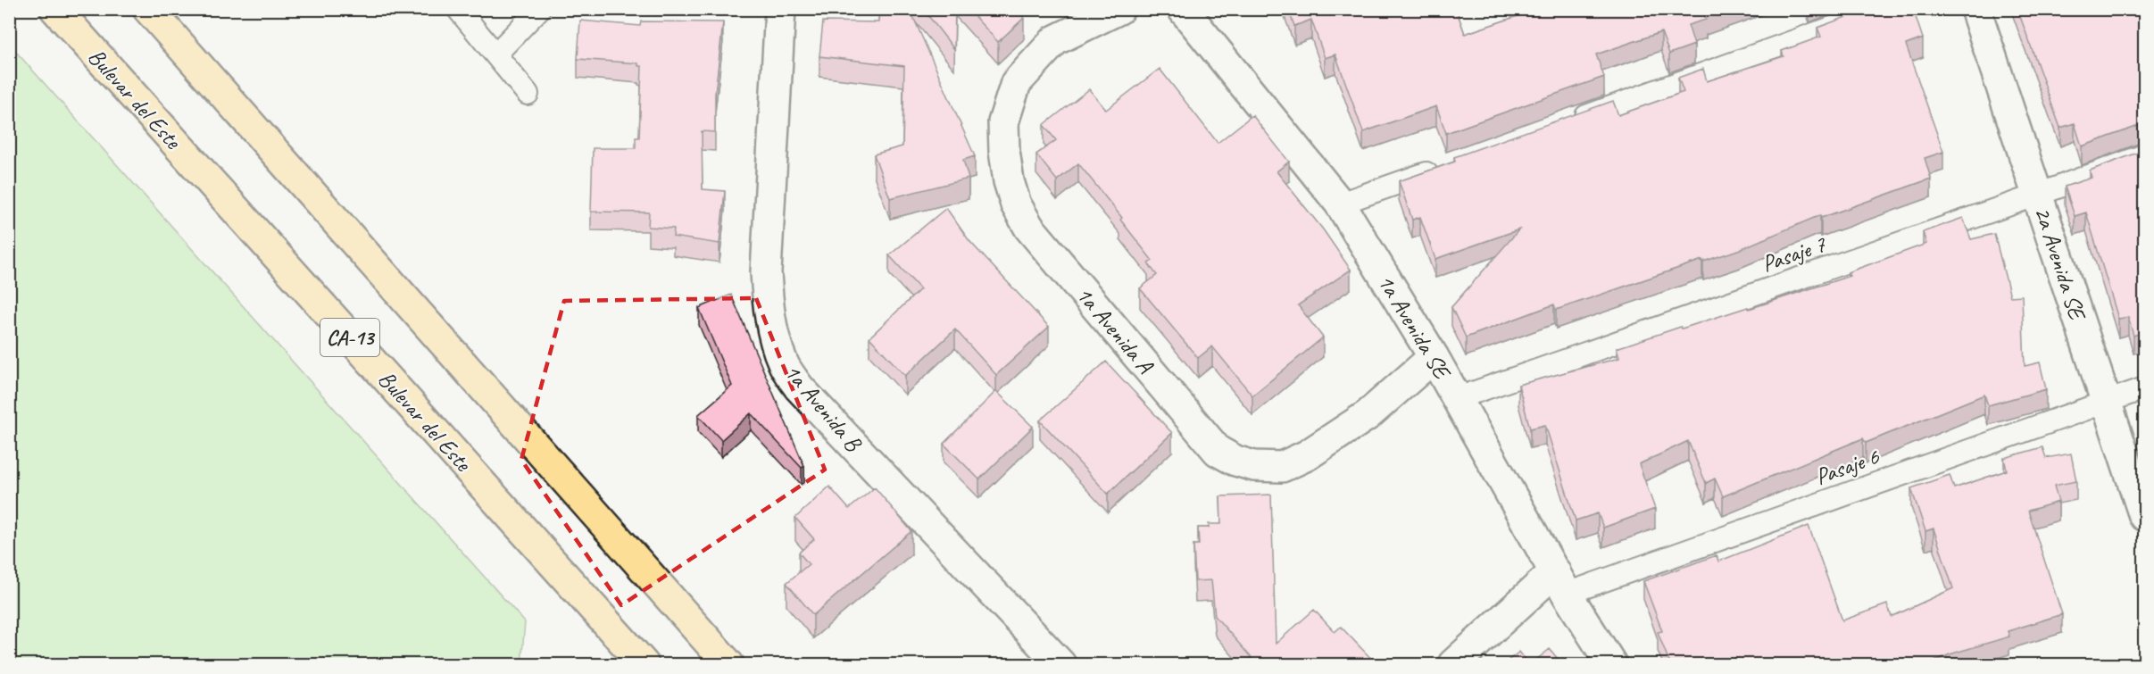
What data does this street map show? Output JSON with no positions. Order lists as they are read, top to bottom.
{
  "streets": {
    "highway": ["Bulevar del Este", "CA-13"],
    "street": [
      "2a Avenida SE",
      "1a Avenida SE",
      "1a Avenida A",
      "1a Avenida B"
    ],
    "lane": ["Pasaje 7", "Pasaje 6"]
  },
  "crossings": [
    ["Pasaje 7", "2a Avenida SE"],
    ["Pasaje 7", "1a Avenida SE"],
    ["2a Avenida SE", "Pasaje 6"],
    ["1a Avenida SE", "1a Avenida A"],
    ["1a Avenida SE", "Pasaje 6"]
  ]
}
